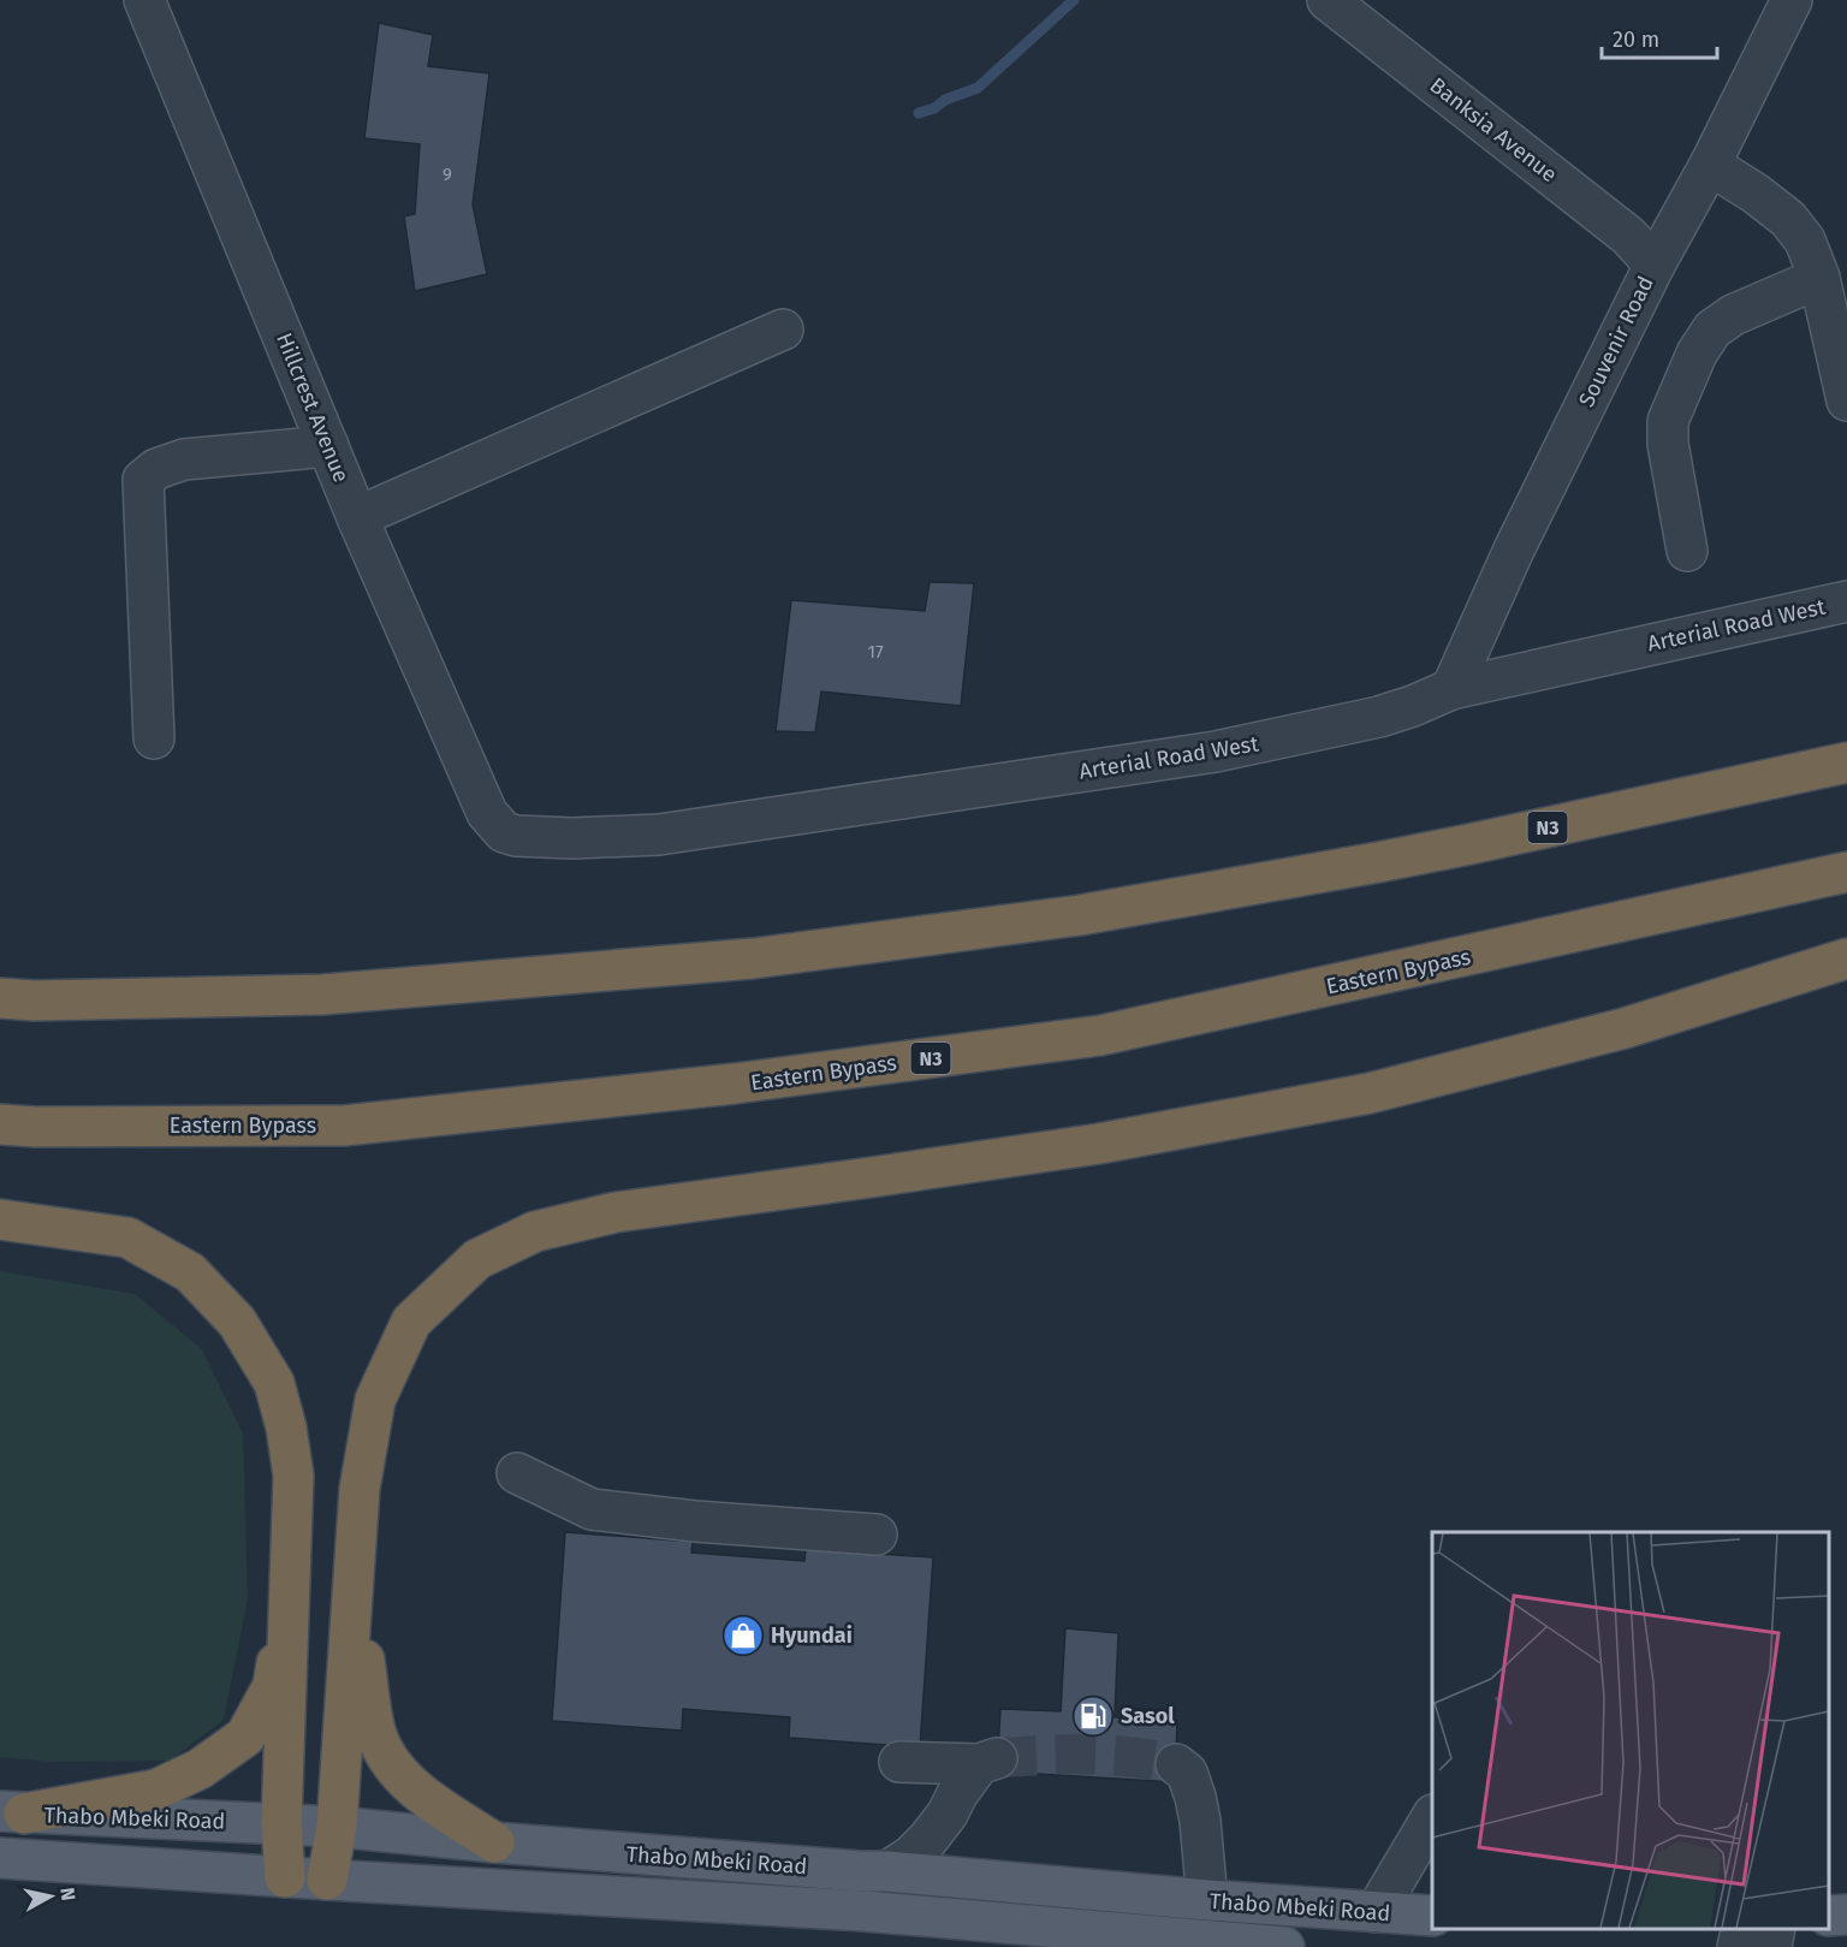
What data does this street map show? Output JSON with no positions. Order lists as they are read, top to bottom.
{
  "streets": {
    "highway": ["N3", "Eastern Bypass"],
    "main road": ["Thabo Mbeki Road"],
    "street": [
      "Banksia Avenue",
      "Souvenir Road",
      "Hillcrest Avenue",
      "Arterial Road West"
    ]
  },
  "crossings": [
    ["Banksia Avenue", "Souvenir Road"],
    ["Souvenir Road", "Arterial Road West"],
    ["Hillcrest Avenue", "Arterial Road West"]
  ],
  "places": {
    "shop": ["Hyundai"],
    "fuel station": ["Sasol"]
  },
  "house_numbers": ["9", "17"],
  "scale_bar": "20 m",
  "north": "right"
}
